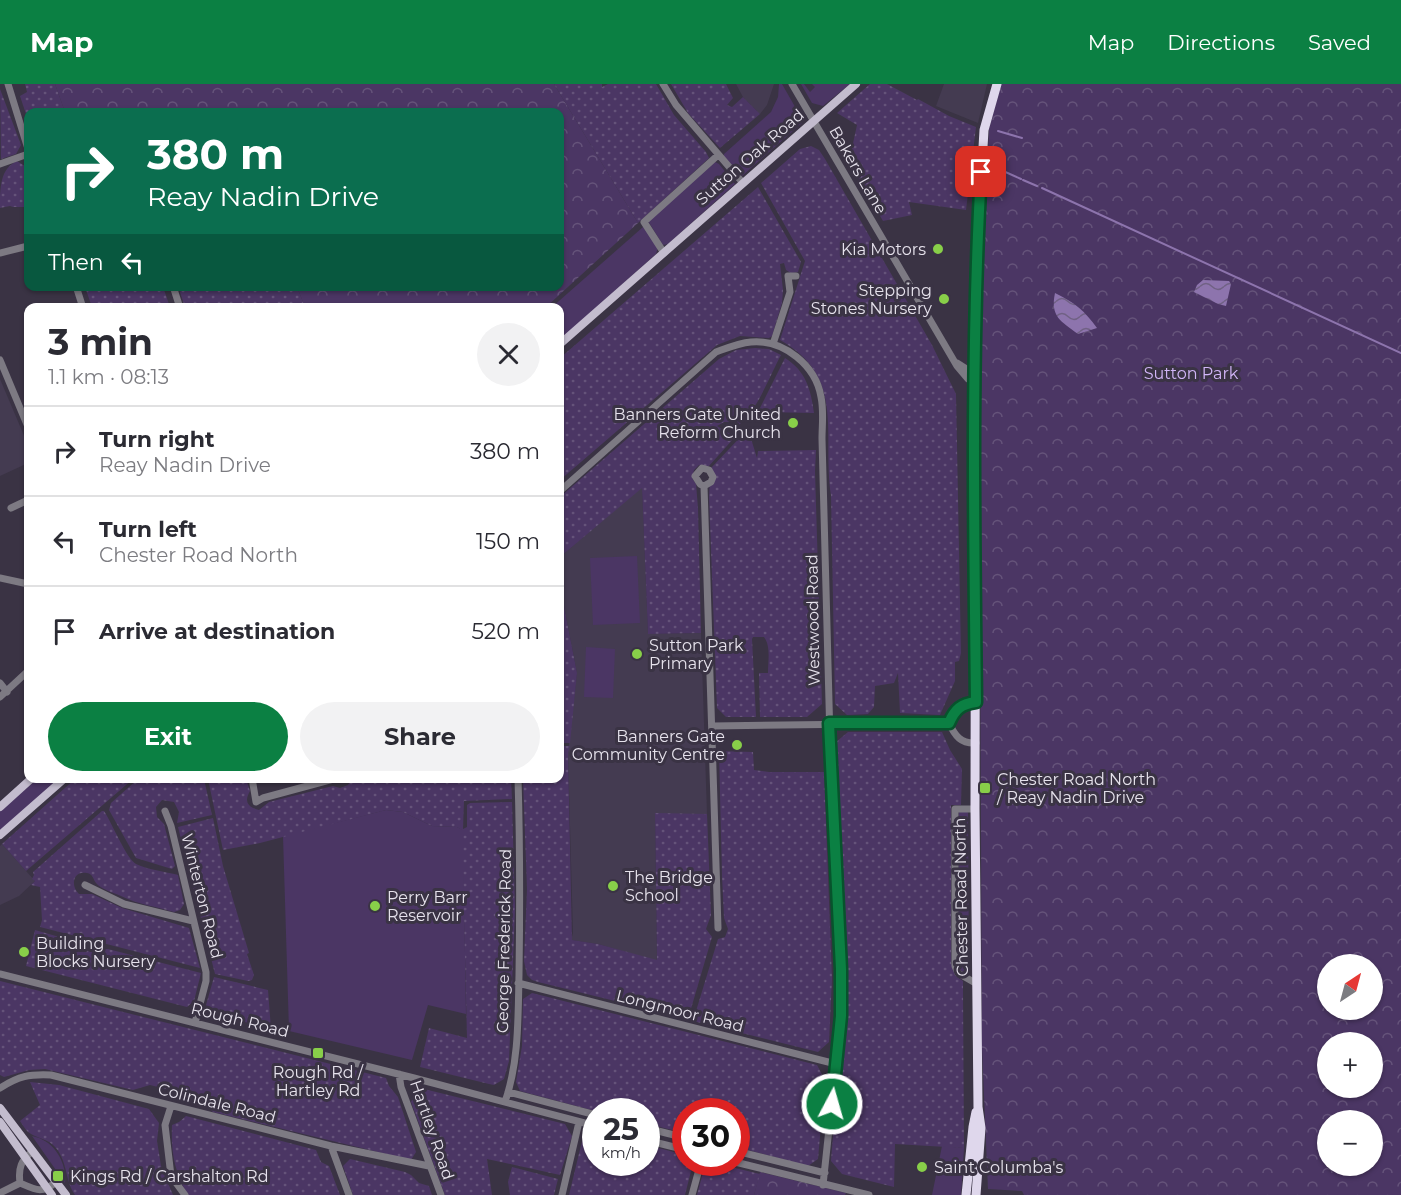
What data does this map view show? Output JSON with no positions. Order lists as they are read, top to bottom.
{
  "streets": {
    "highway": ["Chester Road North"],
    "main road": ["Sutton Oak Road"],
    "street": [
      "Bakers Lane",
      "Westwood Road",
      "Winterton Road",
      "George Frederick Road",
      "Longmoor Road",
      "Rough Road",
      "Colindale Road",
      "Hartley Road"
    ]
  },
  "crossings": [
    ["Sutton Oak Road", "Bakers Lane"],
    ["Bakers Lane", "Chester Road North"],
    ["Westwood Road", "Longmoor Road"],
    ["Winterton Road", "Rough Road"],
    ["George Frederick Road", "Longmoor Road"],
    ["George Frederick Road", "Rough Road"],
    ["Rough Road", "Hartley Road"],
    ["Colindale Road", "Hartley Road"]
  ],
  "parks": ["Sutton Park"],
  "places": {
    "other": [
      "Kia Motors",
      "Stepping Stones Nursery",
      "Banners Gate United Reform Church",
      "Sutton Park Primary",
      "Banners Gate Community Centre",
      "The Bridge School",
      "Perry Barr Reservoir",
      "Building Blocks Nursery",
      "Saint Columba's"
    ],
    "transit": ["Chester Road North / Reay Nadin Drive", "Rough Rd / Hartley Rd", "Kings Rd / Carshalton Rd"]
  },
  "north": "top right",
  "page": {
    "header": "Map",
    "nav": ["Map", "Directions", "Saved"],
    "turn": ["380 m", "Reay Nadin Drive"],
    "then": "Then",
    "heading": ["3 min", "1.1 km · 08:13"],
    "list": [
      {
        "name": "Turn right",
        "note": "Reay Nadin Drive",
        "value": "380 m"
      },
      {
        "name": "Turn left",
        "note": "Chester Road North",
        "value": "150 m"
      },
      {
        "name": "Arrive at destination",
        "value": "520 m"
      }
    ],
    "buttons": ["Exit", "Share"],
    "map_buttons": ["+", "−"],
    "speed": "25 km/h",
    "limit": "30"
  }
}
